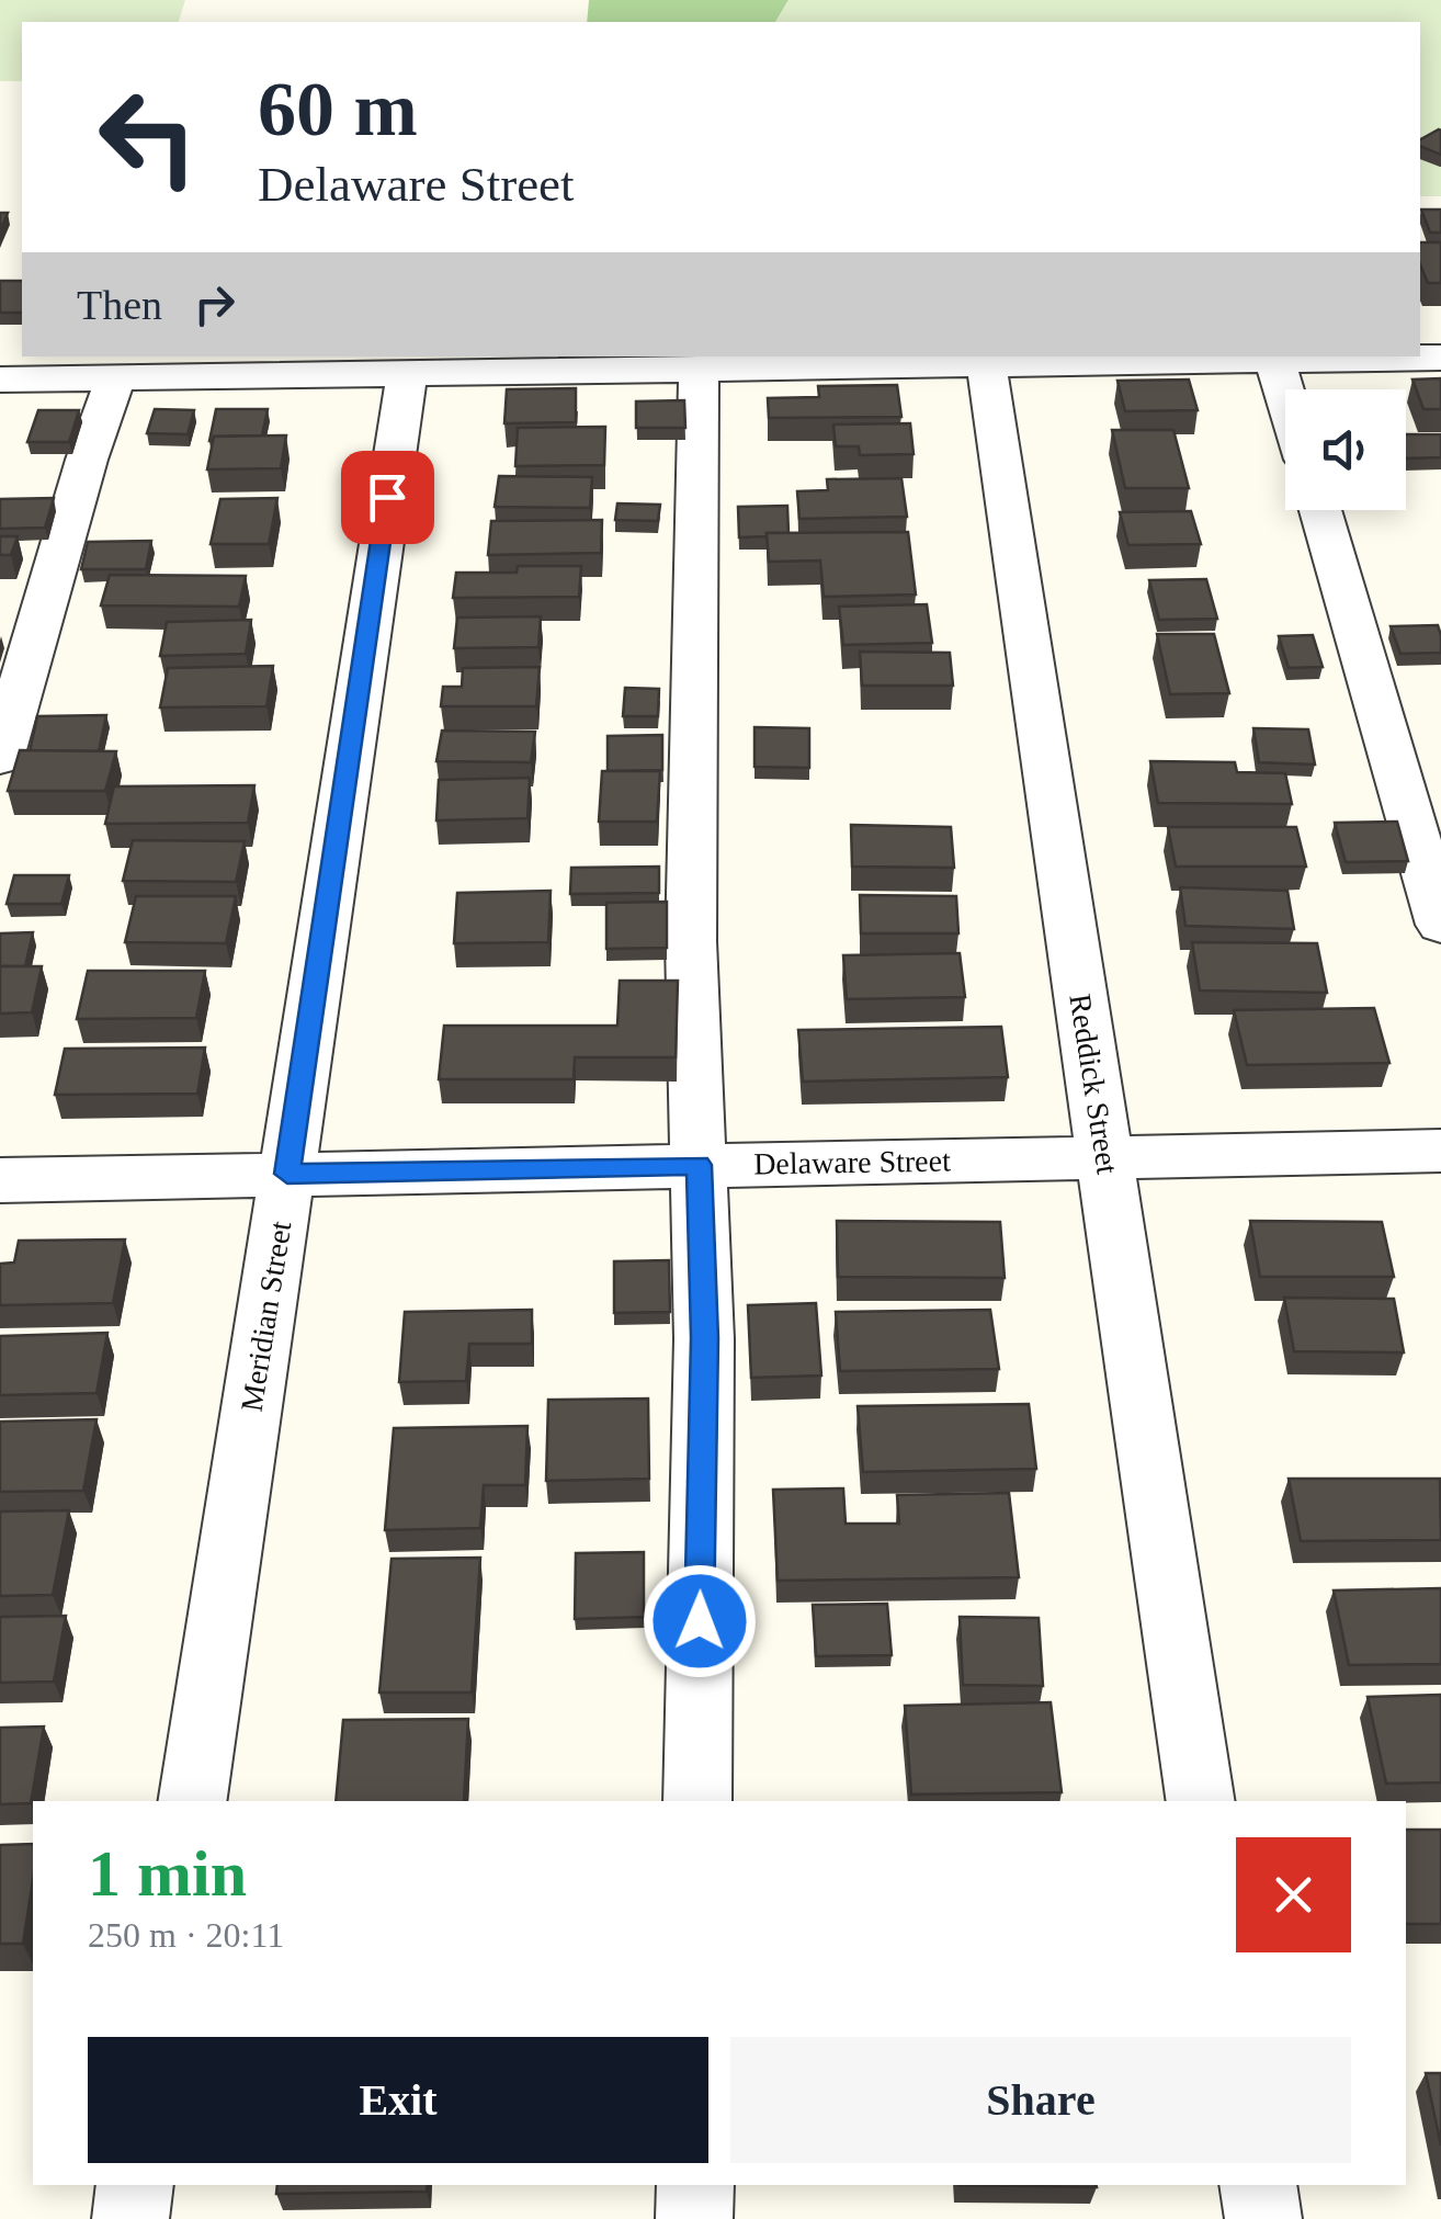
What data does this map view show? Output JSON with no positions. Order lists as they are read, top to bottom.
{
  "streets": {
    "street": ["Reddick Street", "Delaware Street", "Meridian Street"]
  },
  "crossings": [
    ["Reddick Street", "Delaware Street"],
    ["Delaware Street", "Meridian Street"]
  ],
  "page": {
    "turn": ["60 m", "Delaware Street"],
    "then": "Then",
    "heading": ["1 min", "250 m · 20:11"],
    "buttons": ["Exit", "Share"]
  }
}
